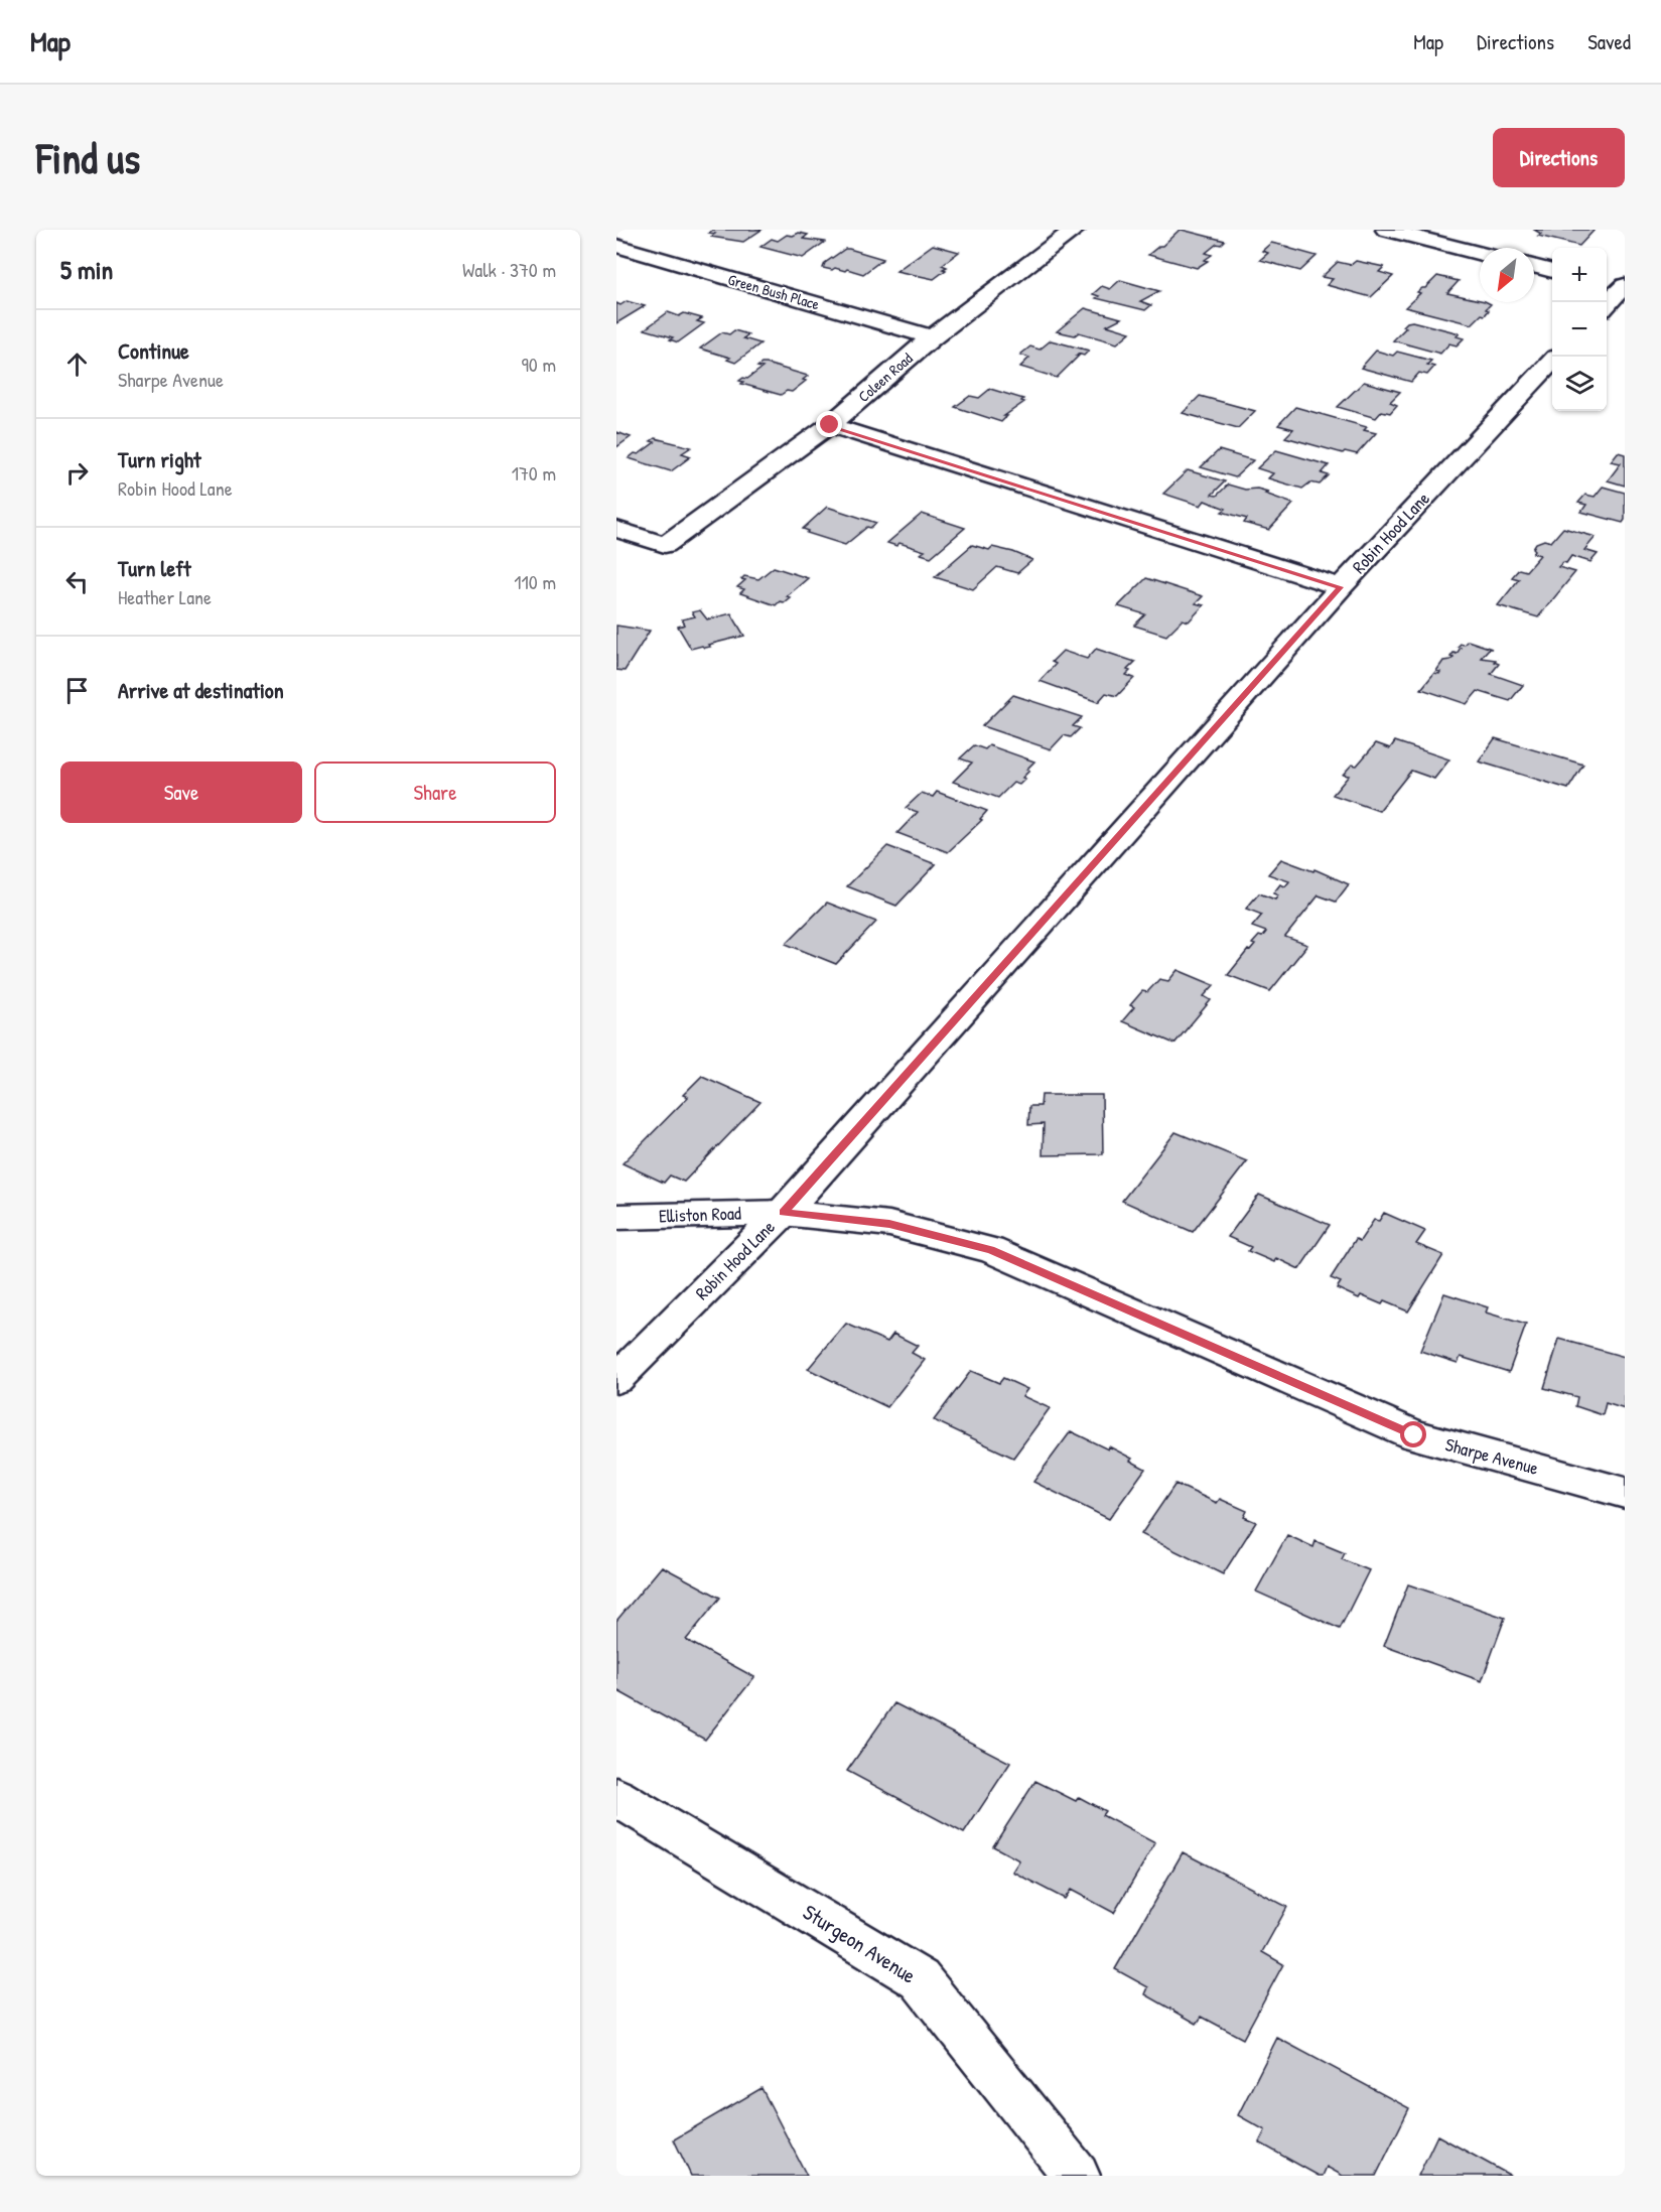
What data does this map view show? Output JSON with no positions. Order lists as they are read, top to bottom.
{
  "streets": {
    "street": [
      "Green Bush Place",
      "Coleen Road",
      "Robin Hood Lane",
      "Elliston Road",
      "Sharpe Avenue",
      "Sturgeon Avenue"
    ]
  },
  "crossings": [
    ["Green Bush Place", "Coleen Road"],
    ["Robin Hood Lane", "Elliston Road"],
    ["Robin Hood Lane", "Sharpe Avenue"],
    ["Elliston Road", "Sharpe Avenue"]
  ],
  "north": "bottom left",
  "page": {
    "header": "Map",
    "nav": ["Map", "Directions", "Saved"],
    "buttons": [
      "Directions",
      ["Save", "Share"]
    ],
    "title": "Find us",
    "heading": ["5 min", "Walk · 370 m"],
    "map_buttons": ["+", "−"],
    "list": [
      ["Continue", "Sharpe Avenue", "90 m"],
      ["Turn right", "Robin Hood Lane", "170 m"],
      ["Turn left", "Heather Lane", "110 m"],
      "Arrive at destination"
    ]
  }
}
